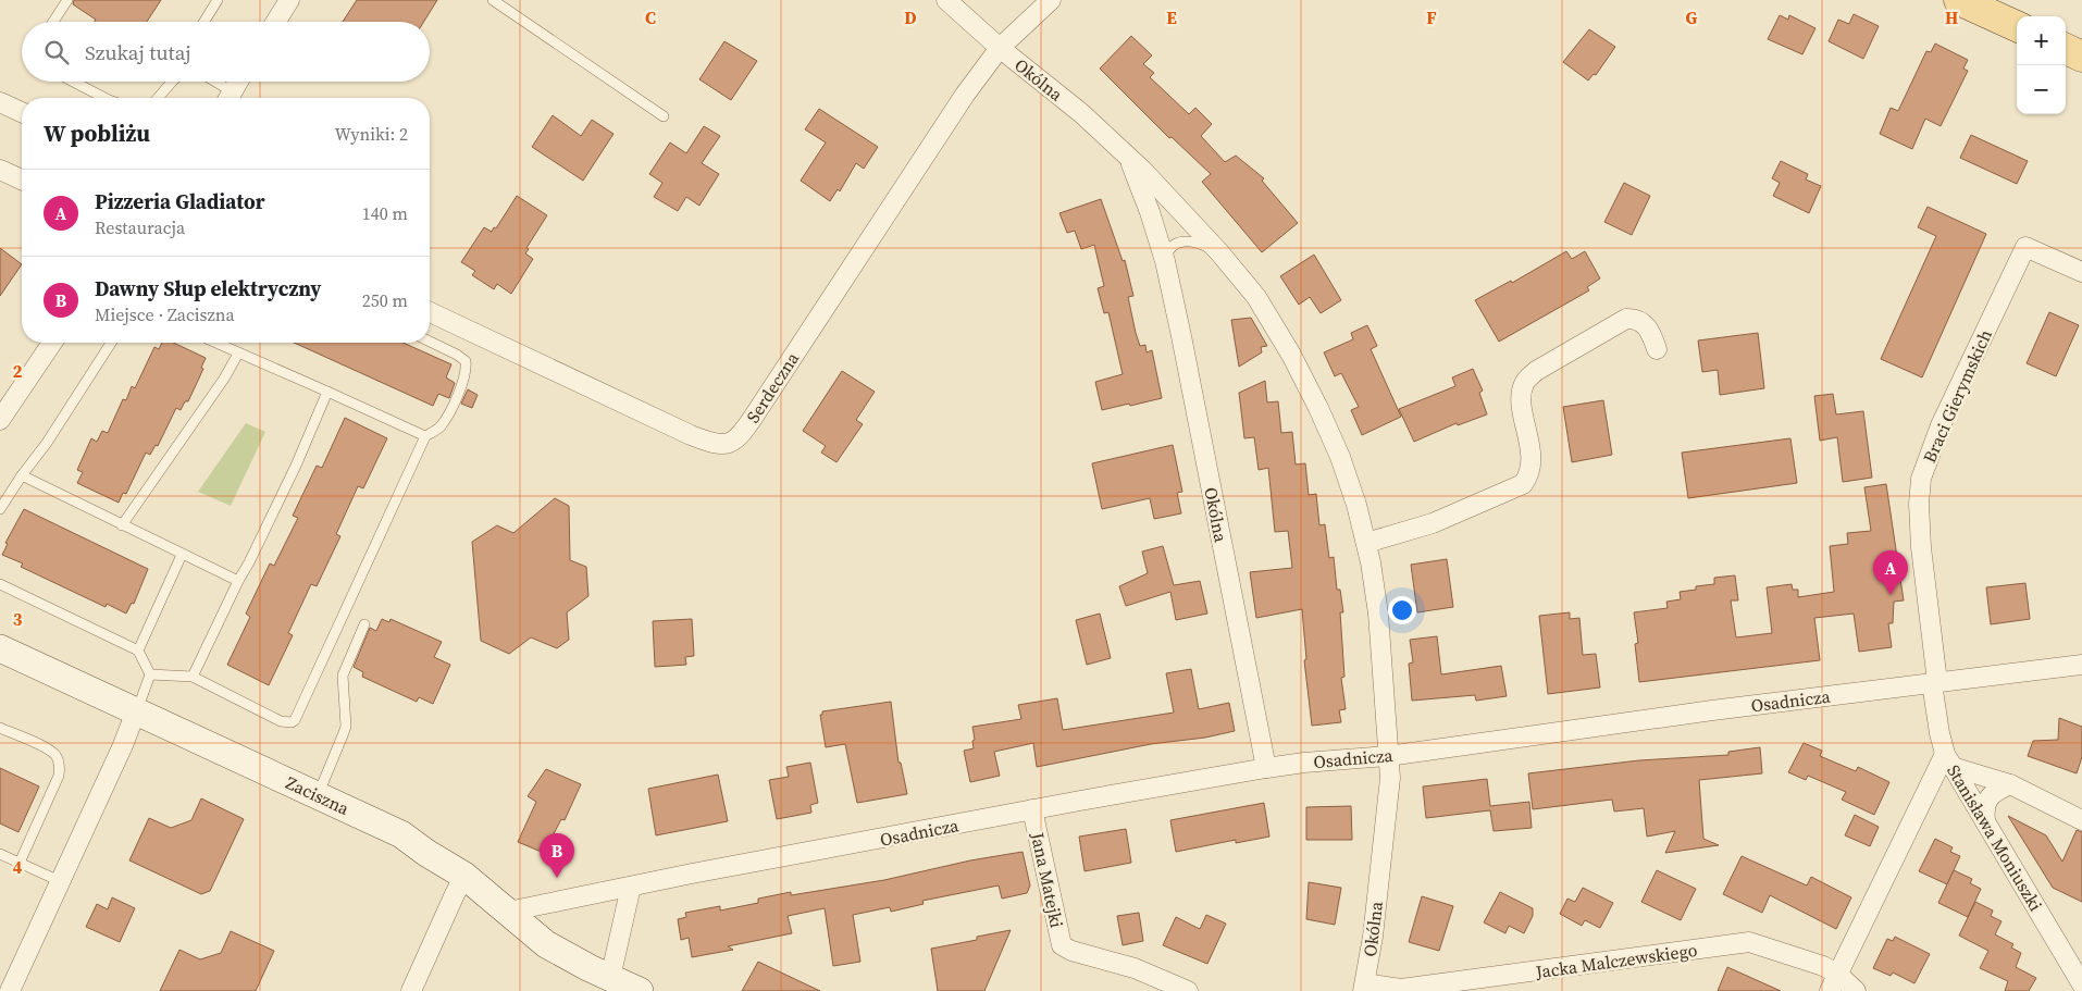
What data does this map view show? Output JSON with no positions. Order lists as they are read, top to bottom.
{
  "streets": {
    "street": [
      "Okólna",
      "Serdeczna",
      "Braci Gierymskich",
      "Osadnicza",
      "Zaciszna",
      "Stanisława Moniuszki",
      "Jana Matejki",
      "Jacka Malczewskiego"
    ]
  },
  "crossings": [
    ["Okólna", "Serdeczna"],
    ["Okólna", "Osadnicza"],
    ["Okólna", "Jacka Malczewskiego"],
    ["Braci Gierymskich", "Osadnicza"],
    ["Braci Gierymskich", "Stanisława Moniuszki"],
    ["Osadnicza", "Stanisława Moniuszki"],
    ["Osadnicza", "Jana Matejki"]
  ],
  "page": {
    "map_buttons": ["+", "−"],
    "search": "Szukaj tutaj",
    "heading": ["W pobliżu", "Wyniki: 2"],
    "list": [
      {
        "mark": "A",
        "name": "Pizzeria Gladiator",
        "note": "Restauracja",
        "value": "140 m"
      },
      {
        "mark": "B",
        "name": "Dawny Słup elektryczny",
        "note": "Miejsce · Zaciszna",
        "value": "250 m"
      }
    ],
    "pins": ["A", "B"]
  },
  "grid": {
    "columns": [
      "C",
      "D",
      "E",
      "F",
      "G",
      "H"
    ],
    "rows": ["2", "3", "4"]
  }
}
